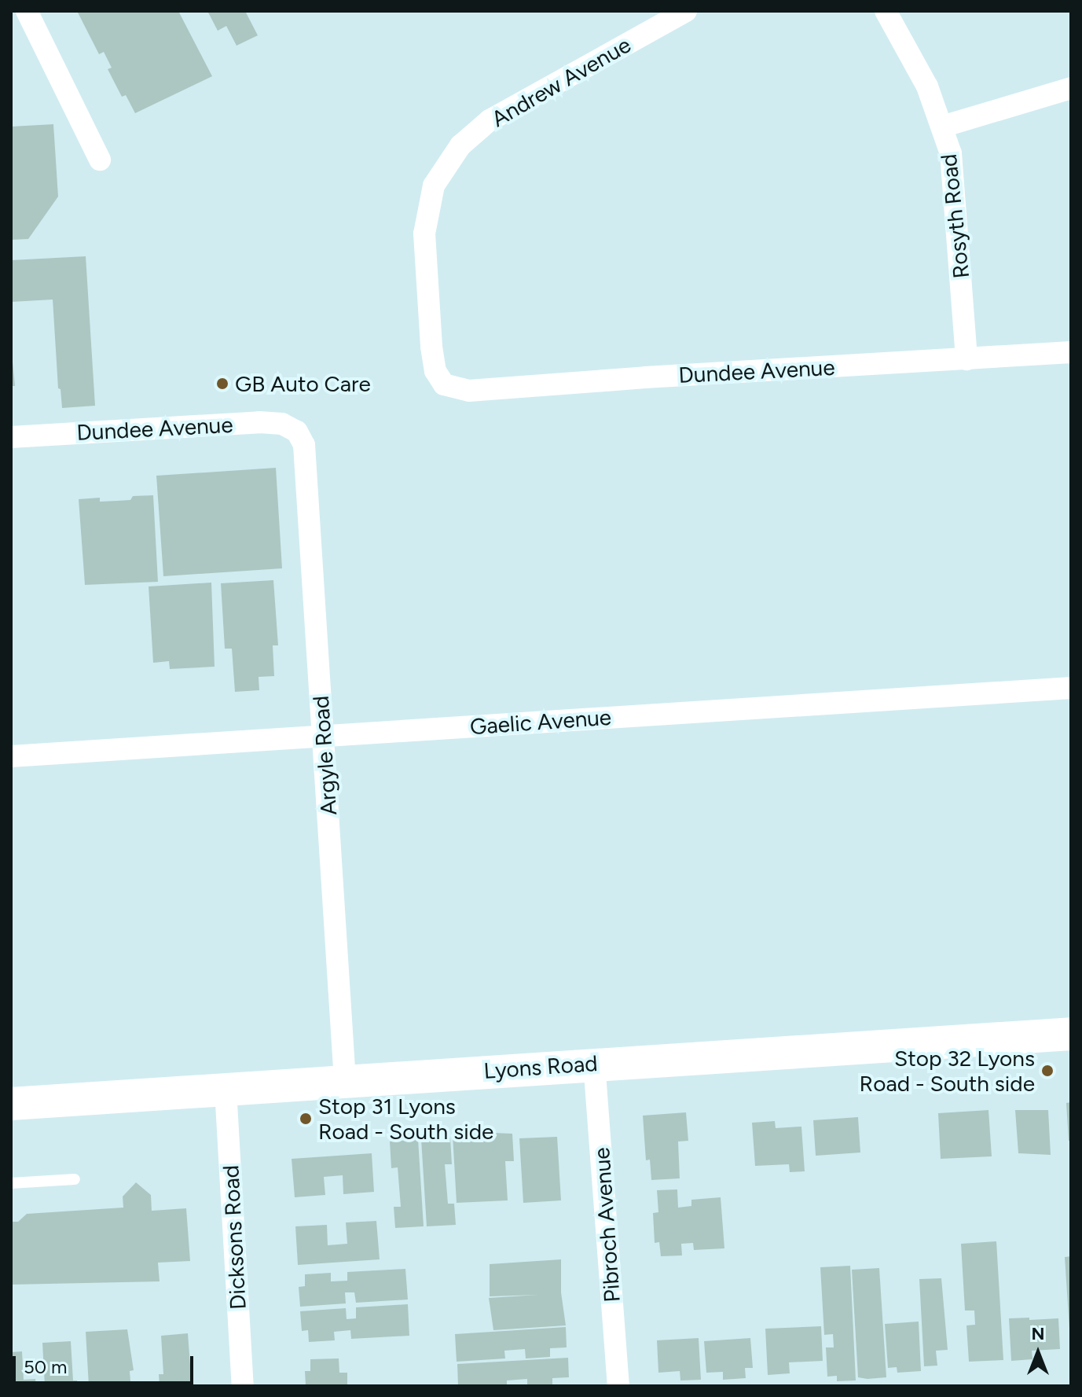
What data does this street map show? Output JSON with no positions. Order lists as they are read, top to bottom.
{
  "streets": {
    "street": [
      "Andrew Avenue",
      "Rosyth Road",
      "Dundee Avenue",
      "Gaelic Avenue",
      "Argyle Road",
      "Lyons Road",
      "Pibroch Avenue",
      "Dicksons Road"
    ]
  },
  "crossings": [
    ["Andrew Avenue", "Dundee Avenue"],
    ["Rosyth Road", "Dundee Avenue"],
    ["Dundee Avenue", "Argyle Road"],
    ["Gaelic Avenue", "Argyle Road"],
    ["Argyle Road", "Lyons Road"],
    ["Lyons Road", "Pibroch Avenue"],
    ["Lyons Road", "Dicksons Road"]
  ],
  "places": ["GB Auto Care", "Stop 32 Lyons Road - South side", "Stop 31 Lyons Road - South side"],
  "scale_bar": "50 m",
  "north": "top"
}
